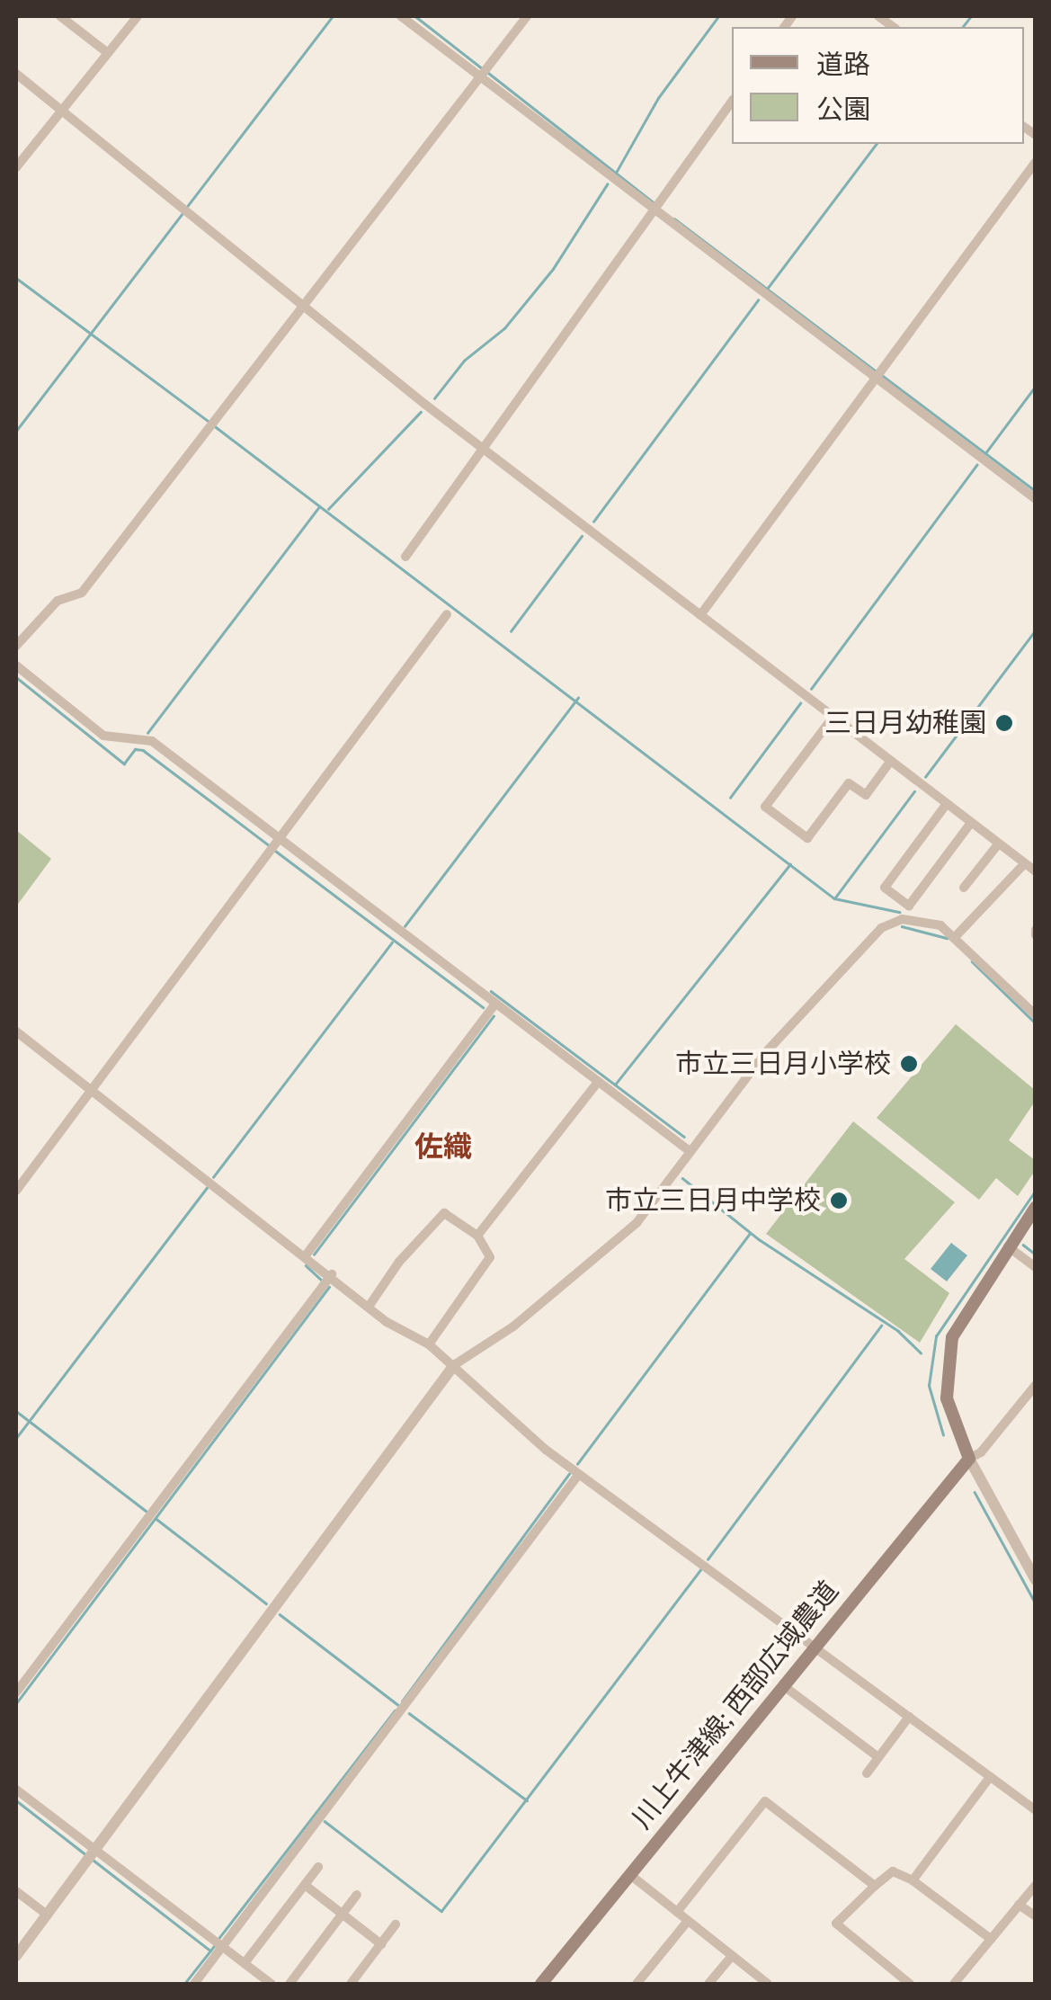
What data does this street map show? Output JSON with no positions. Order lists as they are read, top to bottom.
{
  "streets": {
    "main road": ["川上牛津線; 西部広域農道"]
  },
  "districts": ["佐織"],
  "places": ["三日月幼稚園", "市立三日月小学校", "市立三日月中学校"],
  "legend": ["道路", "公園"]
}
